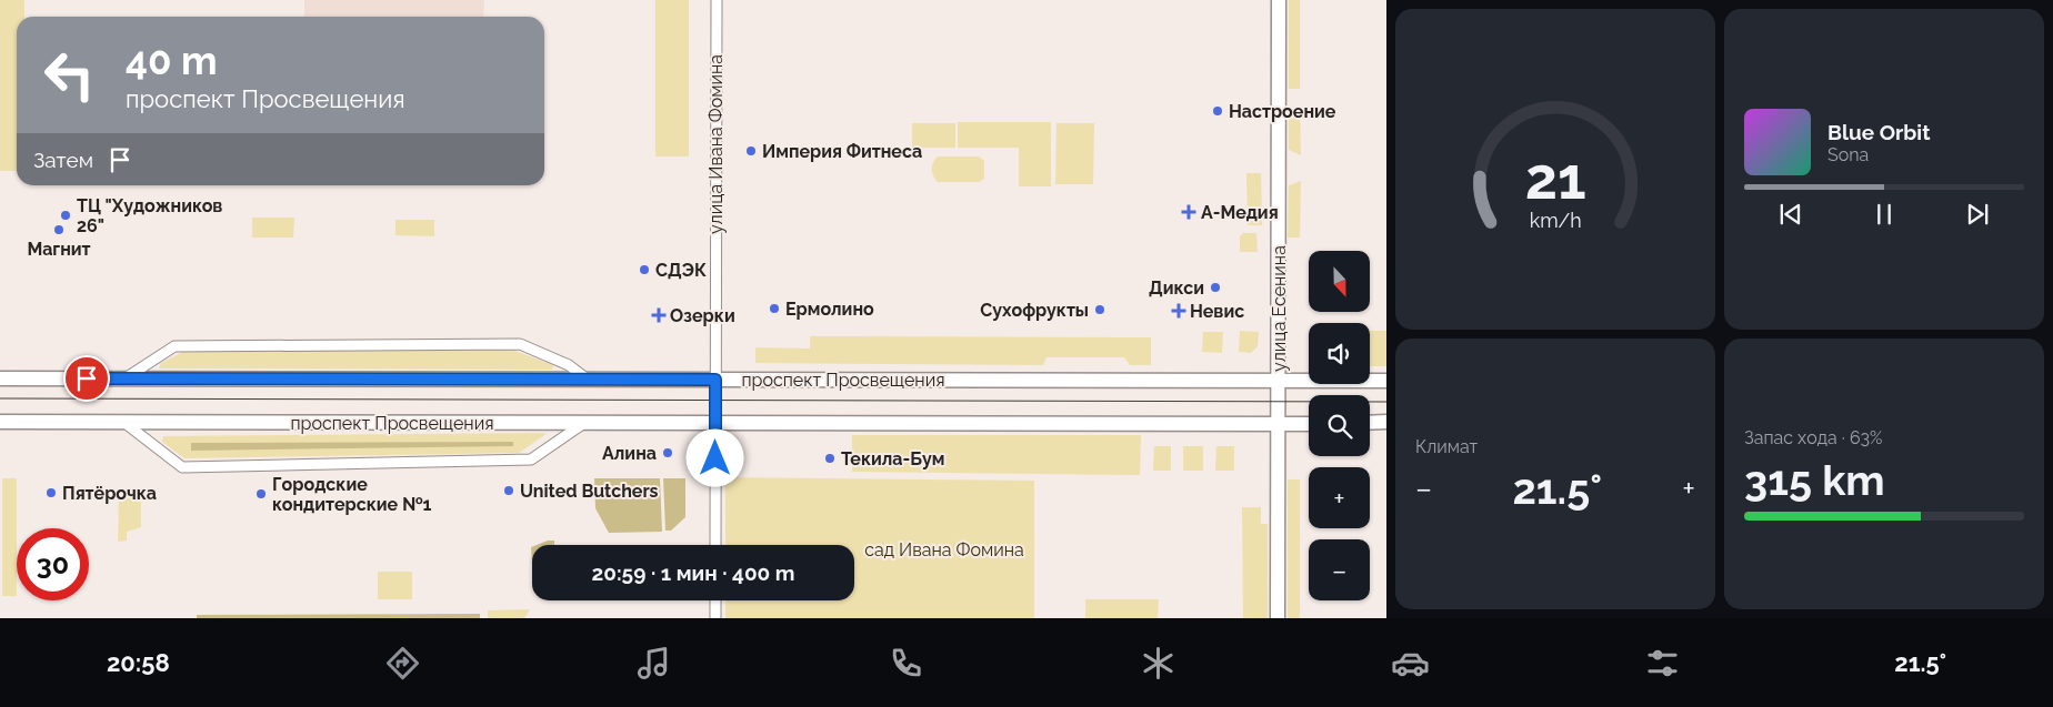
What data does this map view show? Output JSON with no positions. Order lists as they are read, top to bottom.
{
  "streets": {
    "main road": ["улица Есенина", "проспект Просвещения"],
    "street": ["улица Ивана Фомина"]
  },
  "crossings": [
    ["улица Ивана Фомина", "проспект Просвещения"],
    ["улица Есенина", "проспект Просвещения"]
  ],
  "parks": ["сад Ивана Фомина"],
  "places": {
    "other": [
      "Настроение",
      "Империя Фитнеса",
      "ТЦ \"Художников 26\"",
      "Магнит",
      "СДЭК",
      "Дикси",
      "Ермолино",
      "Сухофрукты",
      "Алина",
      "Текила-Бум",
      "United Butchers",
      "Пятёрочка",
      "Городские кондитерские №1"
    ],
    "health": ["А-Медия", "Невис", "Озерки"]
  },
  "north": "bottom",
  "page": {
    "turn": ["40 m", "проспект Просвещения"],
    "song": ["Blue Orbit", "Sona"],
    "then": "Затем",
    "map_buttons": ["+", "−"],
    "tile": [
      "Климат",
      ["Запас хода · 63%", "315 km"]
    ],
    "heat": ["−", "21.5°", "+"],
    "limit": "30",
    "trip": "20:59 · 1 мин · 400 m",
    "tabs": ["20:58", "21.5°"],
    "gauge": ["21", "km/h"]
  }
}
